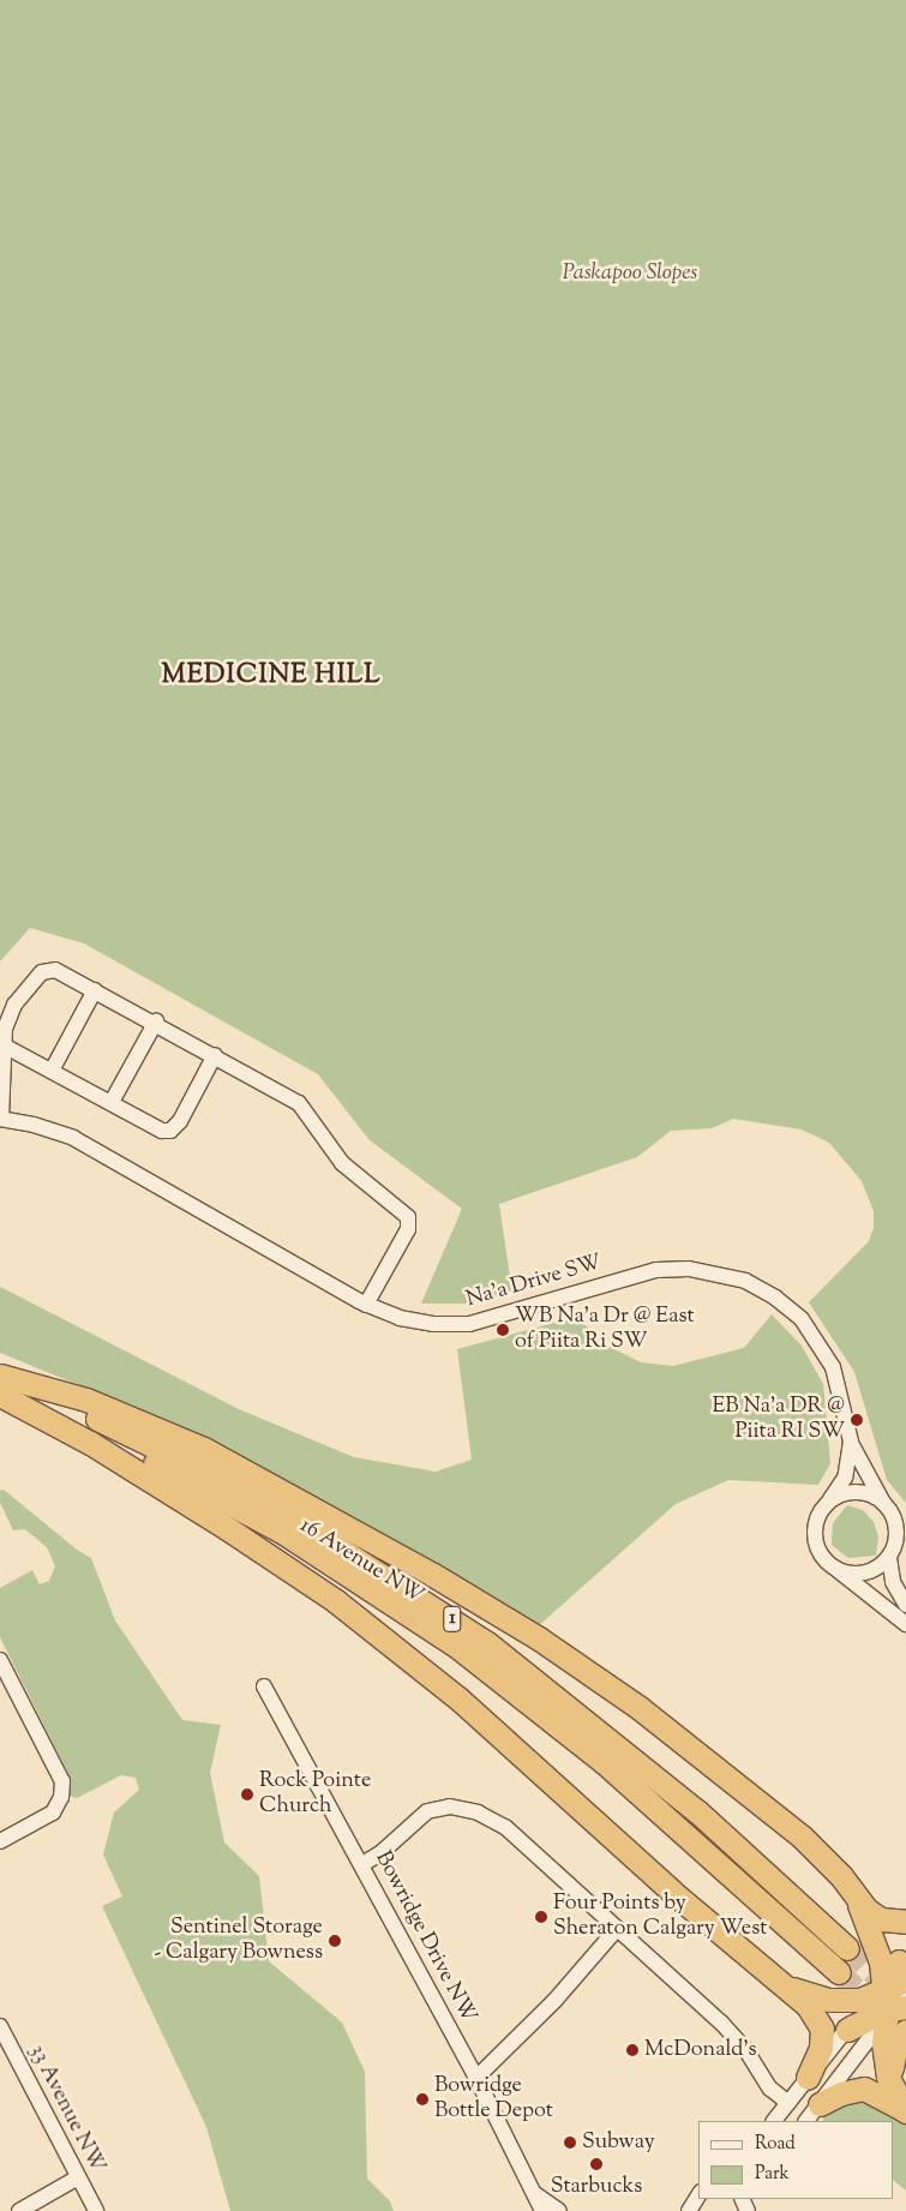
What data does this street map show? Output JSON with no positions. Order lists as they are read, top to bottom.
{
  "streets": {
    "highway": ["16 Avenue NW", "1"],
    "street": ["Na'a Drive SW", "Bowridge Drive NW", "33 Avenue NW"]
  },
  "districts": ["MEDICINE HILL"],
  "parks": ["Paskapoo Slopes"],
  "places": [
    "WB Na'a Dr @ East of Piita Ri SW",
    "EB Na'a DR @ Piita RI SW",
    "Rock Pointe Church",
    "Four Points by Sheraton Calgary West",
    "Sentinel Storage - Calgary Bowness",
    "McDonald's",
    "Bowridge Bottle Depot",
    "Subway",
    "Starbucks"
  ],
  "legend": ["Road", "Park"]
}
